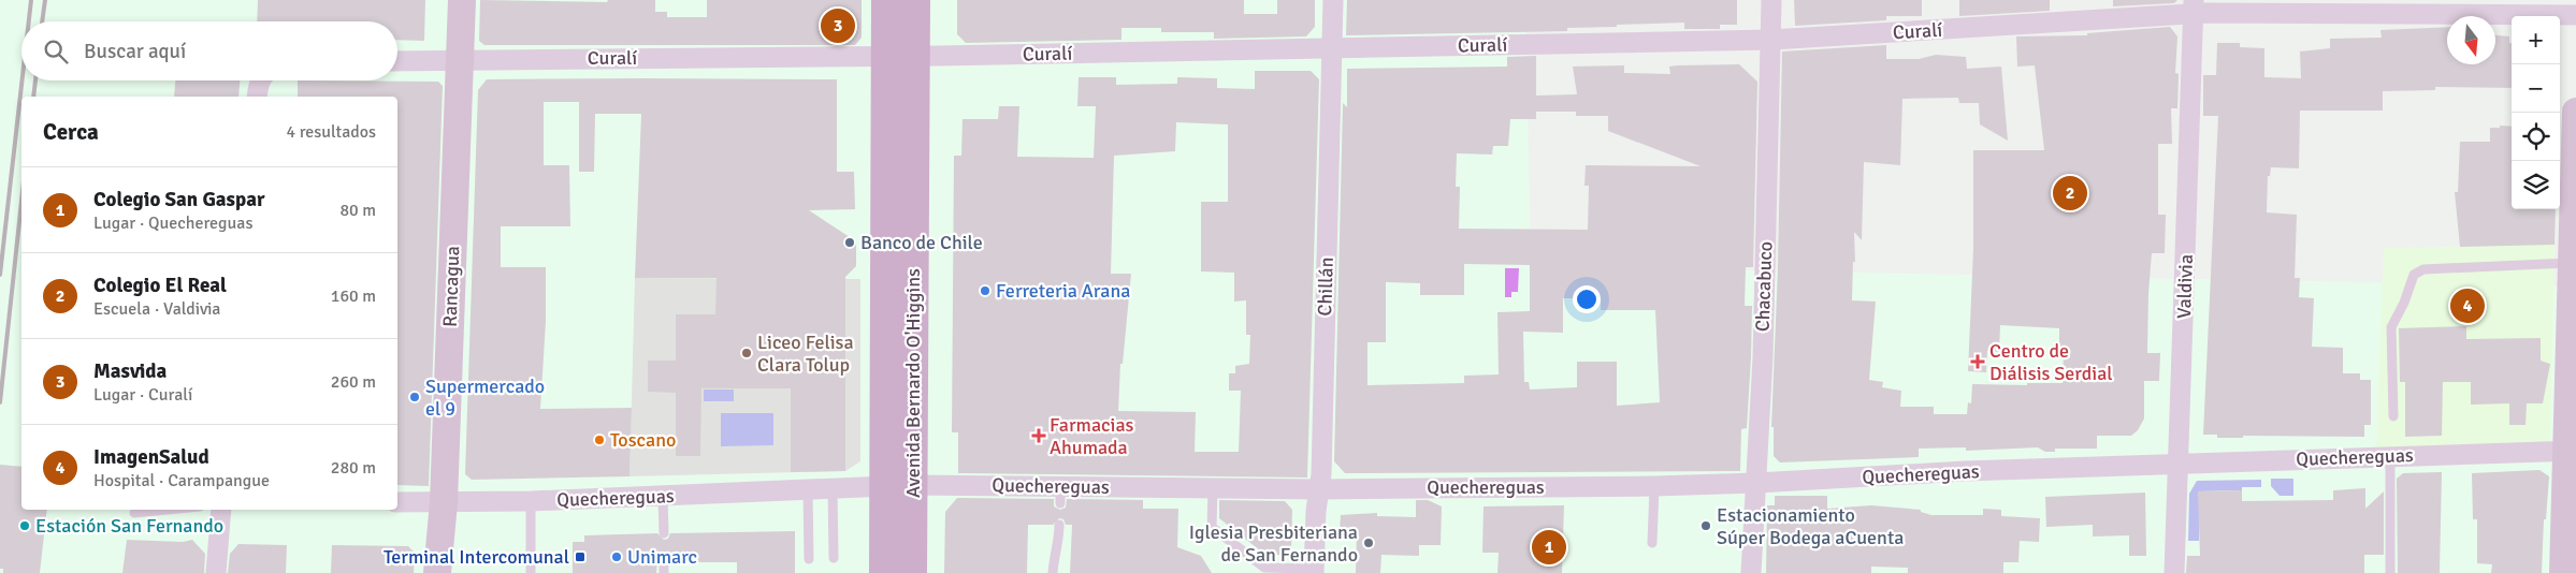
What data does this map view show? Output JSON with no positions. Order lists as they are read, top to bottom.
{
  "streets": {
    "main road": ["Avenida Bernardo O'Higgins"],
    "street": [
      "Curalí",
      "Rancagua",
      "Chillán",
      "Chacabuco",
      "Valdivia",
      "Quechereguas"
    ]
  },
  "crossings": [
    ["Curalí", "Rancagua"],
    ["Curalí", "Chillán"],
    ["Curalí", "Chacabuco"],
    ["Curalí", "Valdivia"],
    ["Curalí", "Avenida Bernardo O'Higgins"],
    ["Rancagua", "Quechereguas"],
    ["Chillán", "Quechereguas"],
    ["Chacabuco", "Quechereguas"],
    ["Valdivia", "Quechereguas"],
    ["Avenida Bernardo O'Higgins", "Quechereguas"]
  ],
  "places": {
    "other": [
      "Banco de Chile",
      "Ferreteria Arana",
      "Liceo Felisa Clara Tolup",
      "Supermercado el 9",
      "Toscano",
      "Estación San Fernando",
      "Estacionamiento Súper Bodega aCuenta",
      "Iglesia Presbiteriana de San Fernando",
      "Unimarc"
    ],
    "health": ["Centro de Diálisis Serdial", "Farmacias Ahumada"],
    "transit": ["Terminal Intercomunal"]
  },
  "north": "bottom",
  "page": {
    "pins": [
      "3",
      "2",
      "4",
      "1"
    ],
    "map_buttons": ["+", "−"],
    "search": "Buscar aquí",
    "heading": ["Cerca", "4 resultados"],
    "list": [
      {
        "mark": "1",
        "name": "Colegio San Gaspar",
        "note": "Lugar · Quechereguas",
        "value": "80 m"
      },
      {
        "mark": "2",
        "name": "Colegio El Real",
        "note": "Escuela · Valdivia",
        "value": "160 m"
      },
      {
        "mark": "3",
        "name": "Masvida",
        "note": "Lugar · Curalí",
        "value": "260 m"
      },
      {
        "mark": "4",
        "name": "ImagenSalud",
        "note": "Hospital · Carampangue",
        "value": "280 m"
      }
    ]
  }
}
